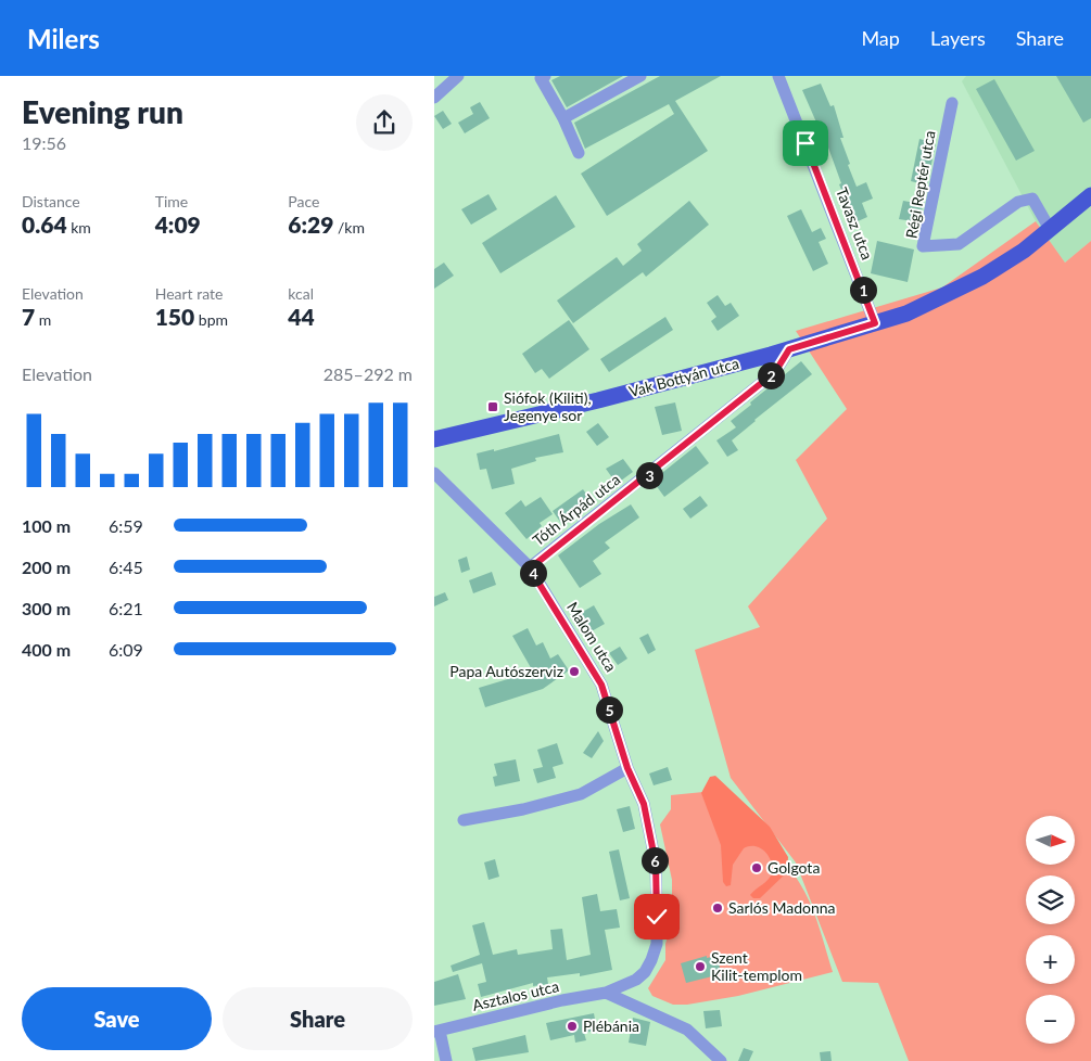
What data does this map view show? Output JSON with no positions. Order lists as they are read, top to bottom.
{
  "streets": {
    "main road": ["Vak Bottyán utca"],
    "street": [
      "Régi Reptér utca",
      "Tavasz utca",
      "Tóth Árpád utca",
      "Malom utca",
      "Asztalos utca"
    ]
  },
  "crossings": [
    ["Régi Reptér utca", "Vak Bottyán utca"],
    ["Tavasz utca", "Vak Bottyán utca"],
    ["Vak Bottyán utca", "Tóth Árpád utca"],
    ["Tóth Árpád utca", "Malom utca"],
    ["Malom utca", "Asztalos utca"]
  ],
  "places": {
    "transit": ["Siófok (Kiliti), Jegenye sor"],
    "other": [
      "Papa Autószerviz",
      "Golgota",
      "Sarlós Madonna",
      "Szent Kilit-templom",
      "Plébánia"
    ]
  },
  "north": "right",
  "page": {
    "header": "Milers",
    "nav": ["Map", "Layers", "Share"],
    "heading": ["Evening run", "19:56"],
    "stats": [
      ["Distance", "0.64 km"],
      ["Time", "4:09"],
      ["Pace", "6:29 /km"],
      ["Elevation", "7 m"],
      ["Heart rate", "150 bpm"],
      ["kcal", "44"]
    ],
    "pins": [
      "1",
      "2",
      "3",
      "4",
      "5",
      "6"
    ],
    "chart": ["Elevation", "285–292 m"],
    "list": [
      {
        "name": "100 m",
        "note": "6:59"
      },
      {
        "name": "200 m",
        "note": "6:45"
      },
      {
        "name": "300 m",
        "note": "6:21"
      },
      {
        "name": "400 m",
        "note": "6:09"
      }
    ],
    "map_buttons": ["+", "−"],
    "buttons": ["Save", "Share"]
  }
}
